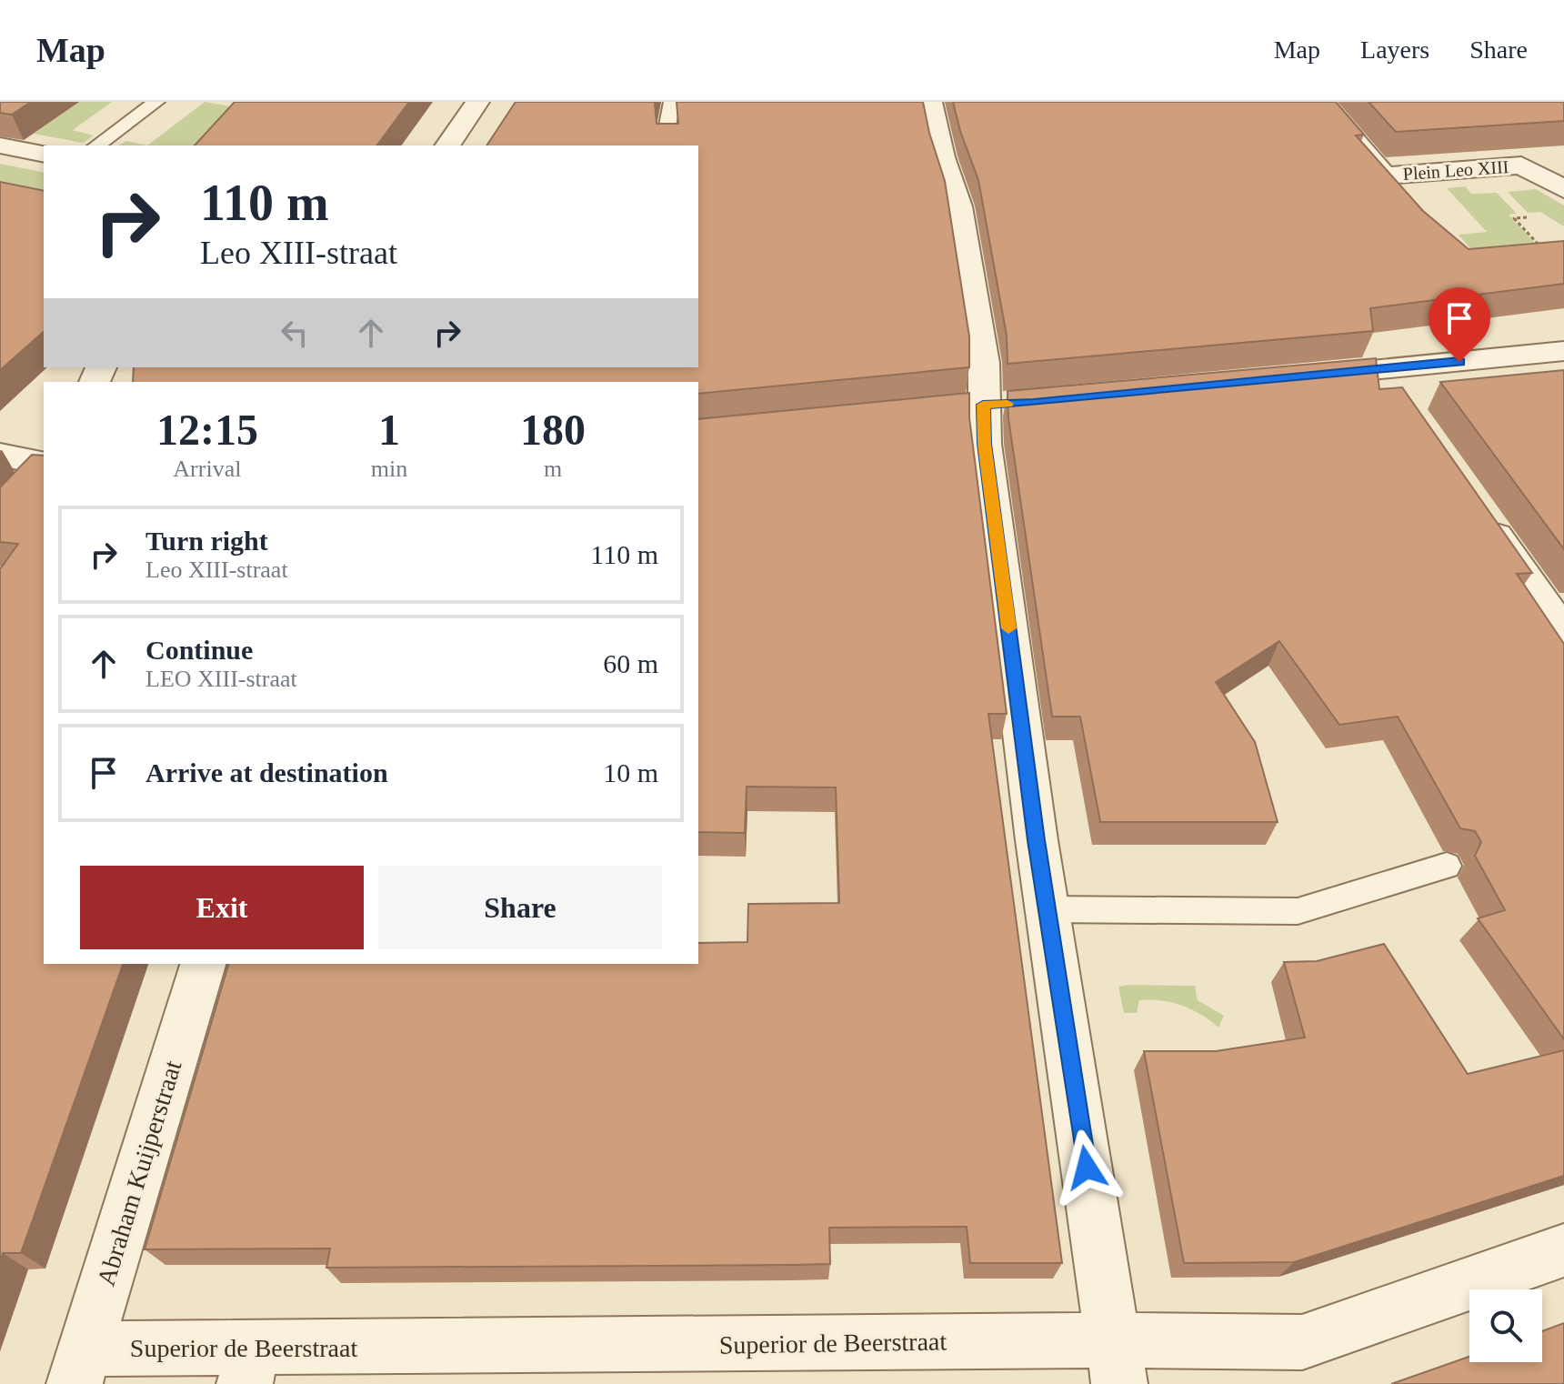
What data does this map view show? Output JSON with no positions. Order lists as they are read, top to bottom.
{
  "streets": {
    "street": ["Plein Leo XIII", "Abraham Kuijperstraat", "Superior de Beerstraat"]
  },
  "crossings": [
    ["Abraham Kuijperstraat", "Superior de Beerstraat"]
  ],
  "page": {
    "header": "Map",
    "nav": ["Map", "Layers", "Share"],
    "turn": ["110 m", "Leo XIII-straat"],
    "eta": [
      "12:15",
      "Arrival",
      "1",
      "min",
      "180",
      "m"
    ],
    "list": [
      {
        "name": "Turn right",
        "note": "Leo XIII-straat",
        "value": "110 m"
      },
      {
        "name": "Continue",
        "note": "LEO XIII-straat",
        "value": "60 m"
      },
      {
        "name": "Arrive at destination",
        "value": "10 m"
      }
    ],
    "buttons": ["Exit", "Share"]
  }
}
